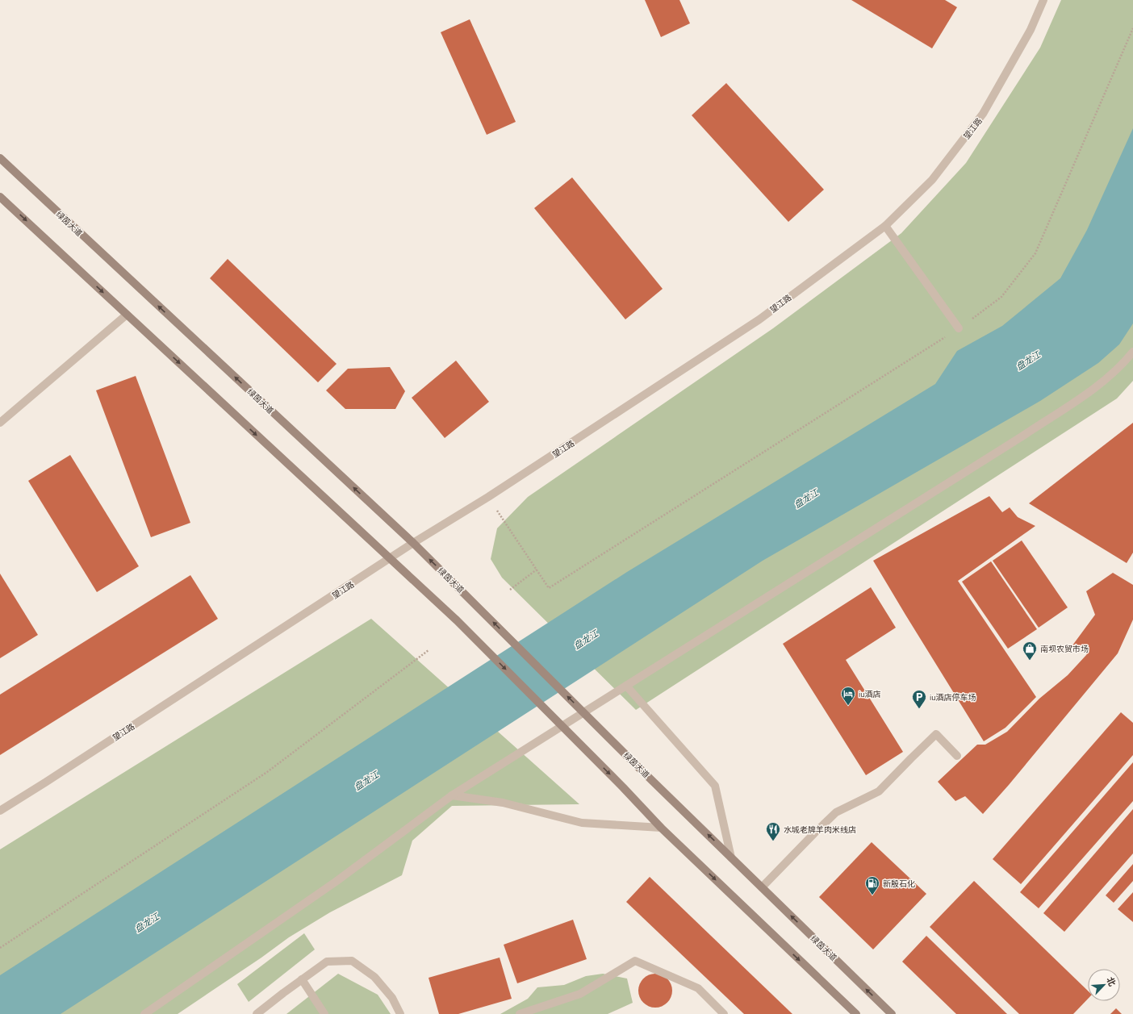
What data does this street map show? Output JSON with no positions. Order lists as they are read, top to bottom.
{
  "streets": {
    "main road": ["绿茵大道"],
    "street": ["望江路"]
  },
  "crossings": [
    ["望江路", "绿茵大道"]
  ],
  "water": ["盘龙江"],
  "places": {
    "shop": ["南坝农贸市场"],
    "hotel": ["iu酒店"],
    "parking": ["iu酒店停车场"],
    "restaurant": ["水城老牌羊肉米线店"],
    "fuel station": ["新殷石化"]
  },
  "north": "top right"
}
